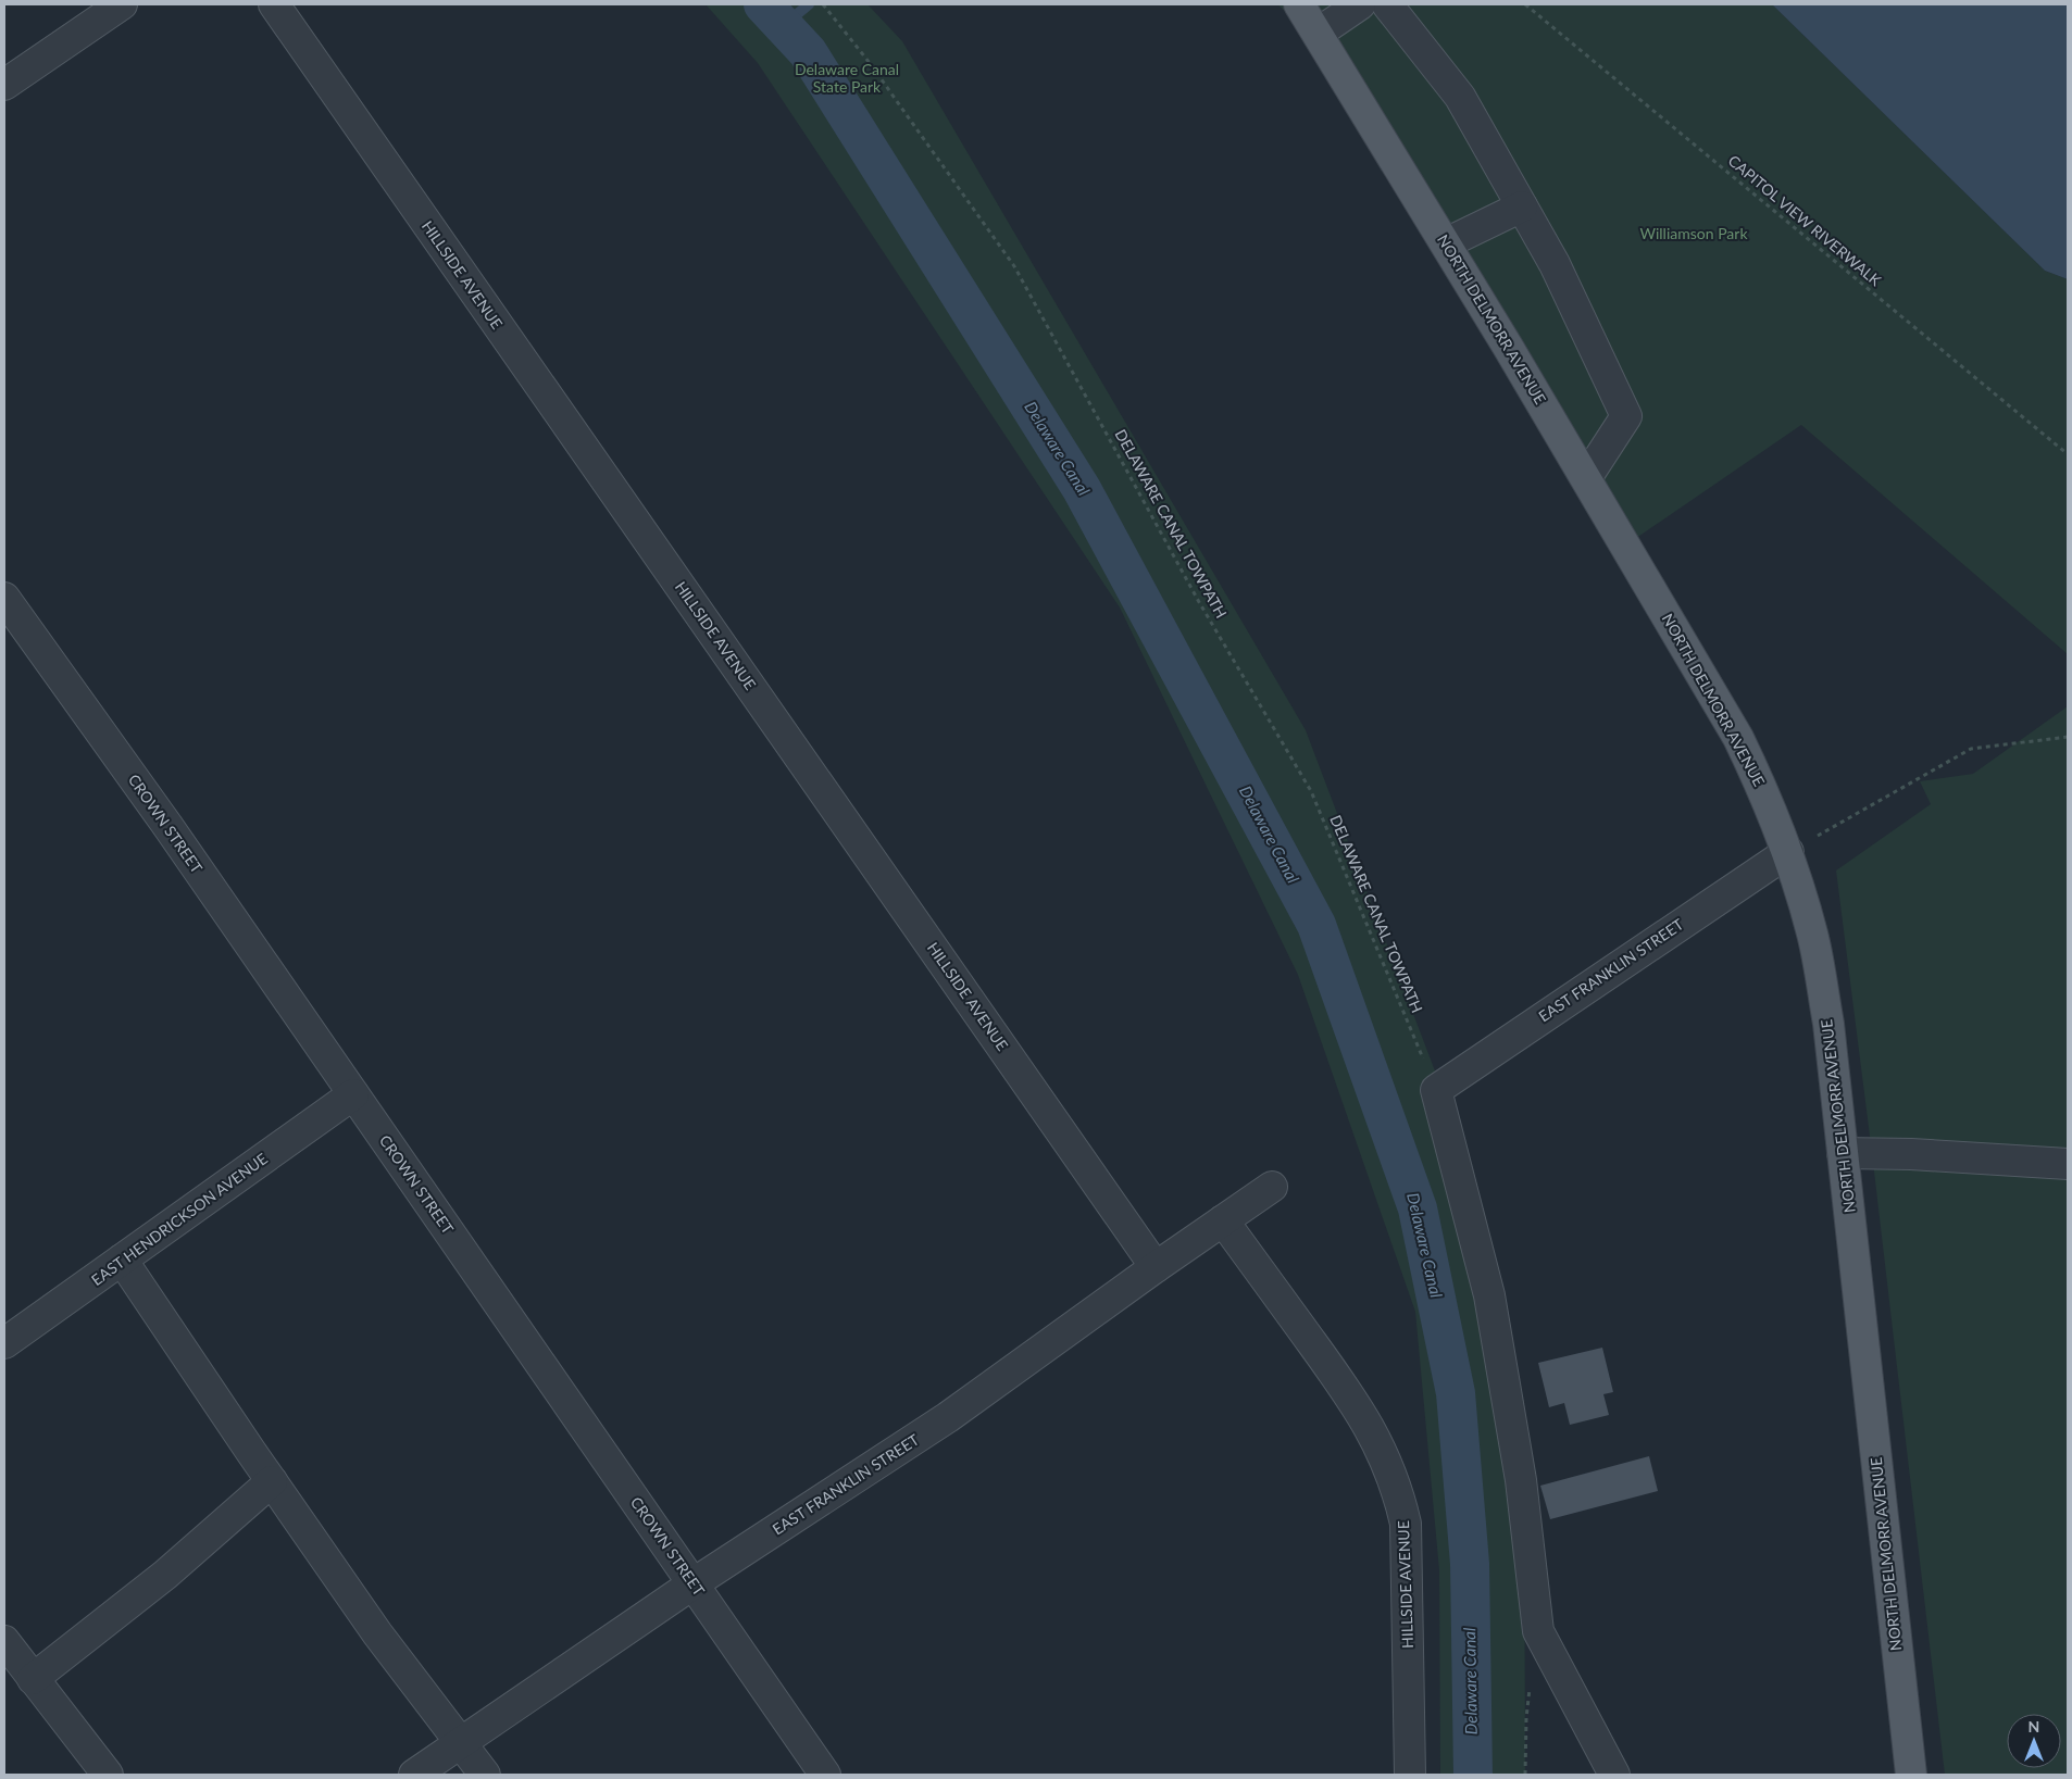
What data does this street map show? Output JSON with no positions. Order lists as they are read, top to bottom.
{
  "streets": {
    "main road": ["NORTH DELMORR AVENUE"],
    "street": [
      "HILLSIDE AVENUE",
      "CROWN STREET",
      "EAST FRANKLIN STREET",
      "EAST HENDRICKSON AVENUE"
    ],
    "path": ["CAPITOL VIEW RIVERWALK", "DELAWARE CANAL TOWPATH"]
  },
  "crossings": [
    ["HILLSIDE AVENUE", "EAST FRANKLIN STREET"],
    ["NORTH DELMORR AVENUE", "EAST FRANKLIN STREET"],
    ["DELAWARE CANAL TOWPATH", "EAST FRANKLIN STREET"],
    ["CROWN STREET", "EAST FRANKLIN STREET"],
    ["CROWN STREET", "EAST HENDRICKSON AVENUE"]
  ],
  "water": ["Delaware Canal"],
  "parks": ["Delaware Canal State Park", "Williamson Park"],
  "north": "top"
}
